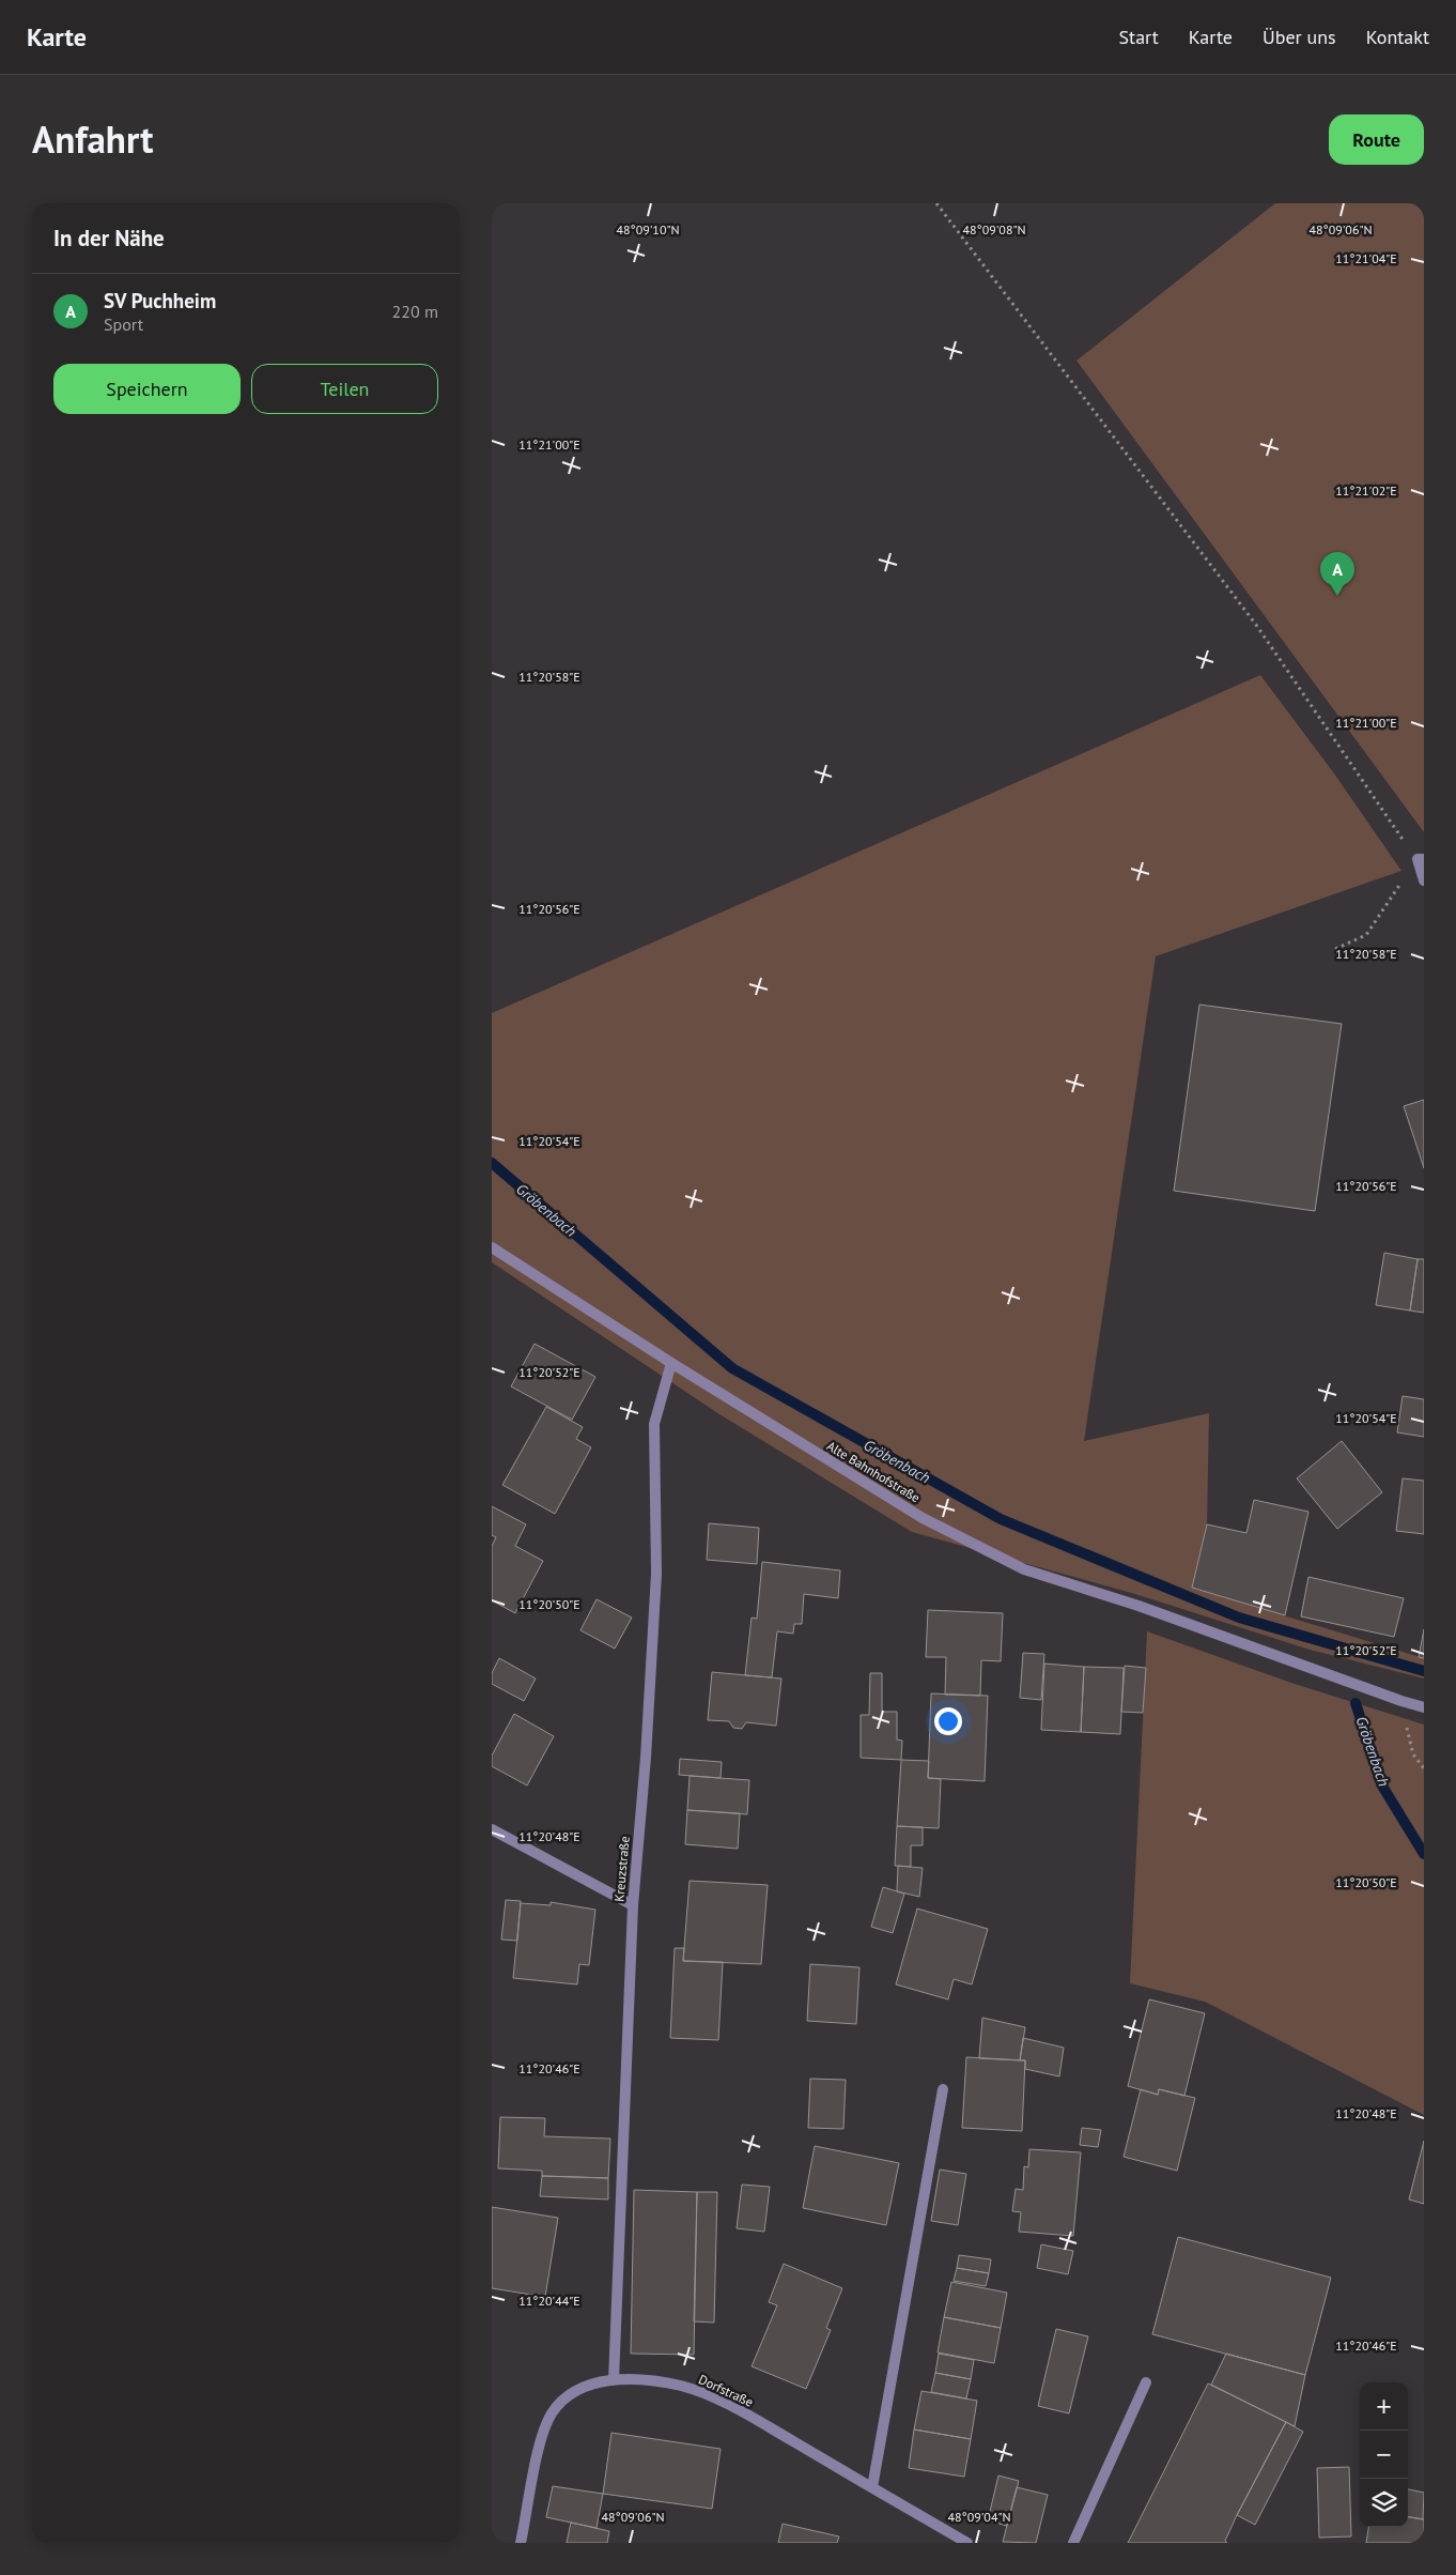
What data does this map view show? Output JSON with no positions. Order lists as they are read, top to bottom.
{
  "streets": {
    "street": ["Alte Bahnhofstraße", "Kreuzstraße", "Dorfstraße"]
  },
  "crossings": [
    ["Alte Bahnhofstraße", "Kreuzstraße"],
    ["Kreuzstraße", "Dorfstraße"]
  ],
  "water": ["Gröbenbach"],
  "page": {
    "header": "Karte",
    "nav": [
      "Start",
      "Karte",
      "Über uns",
      "Kontakt"
    ],
    "title": "Anfahrt",
    "buttons": [
      "Route",
      ["Speichern", "Teilen"]
    ],
    "heading": "In der Nähe",
    "list": [
      {
        "mark": "A",
        "name": "SV Puchheim",
        "note": "Sport",
        "value": "220 m"
      }
    ],
    "pins": "A",
    "map_buttons": ["+", "−"]
  },
  "coordinates": [
    "48°09'10\"N",
    "48°09'08\"N",
    "48°09'06\"N",
    "11°21'04\"E",
    "11°21'00\"E",
    "11°21'02\"E",
    "11°20'58\"E",
    "11°20'56\"E",
    "11°20'54\"E",
    "11°20'52\"E",
    "11°20'50\"E",
    "11°20'48\"E",
    "11°20'46\"E",
    "11°20'44\"E",
    "48°09'04\"N"
  ]
}
